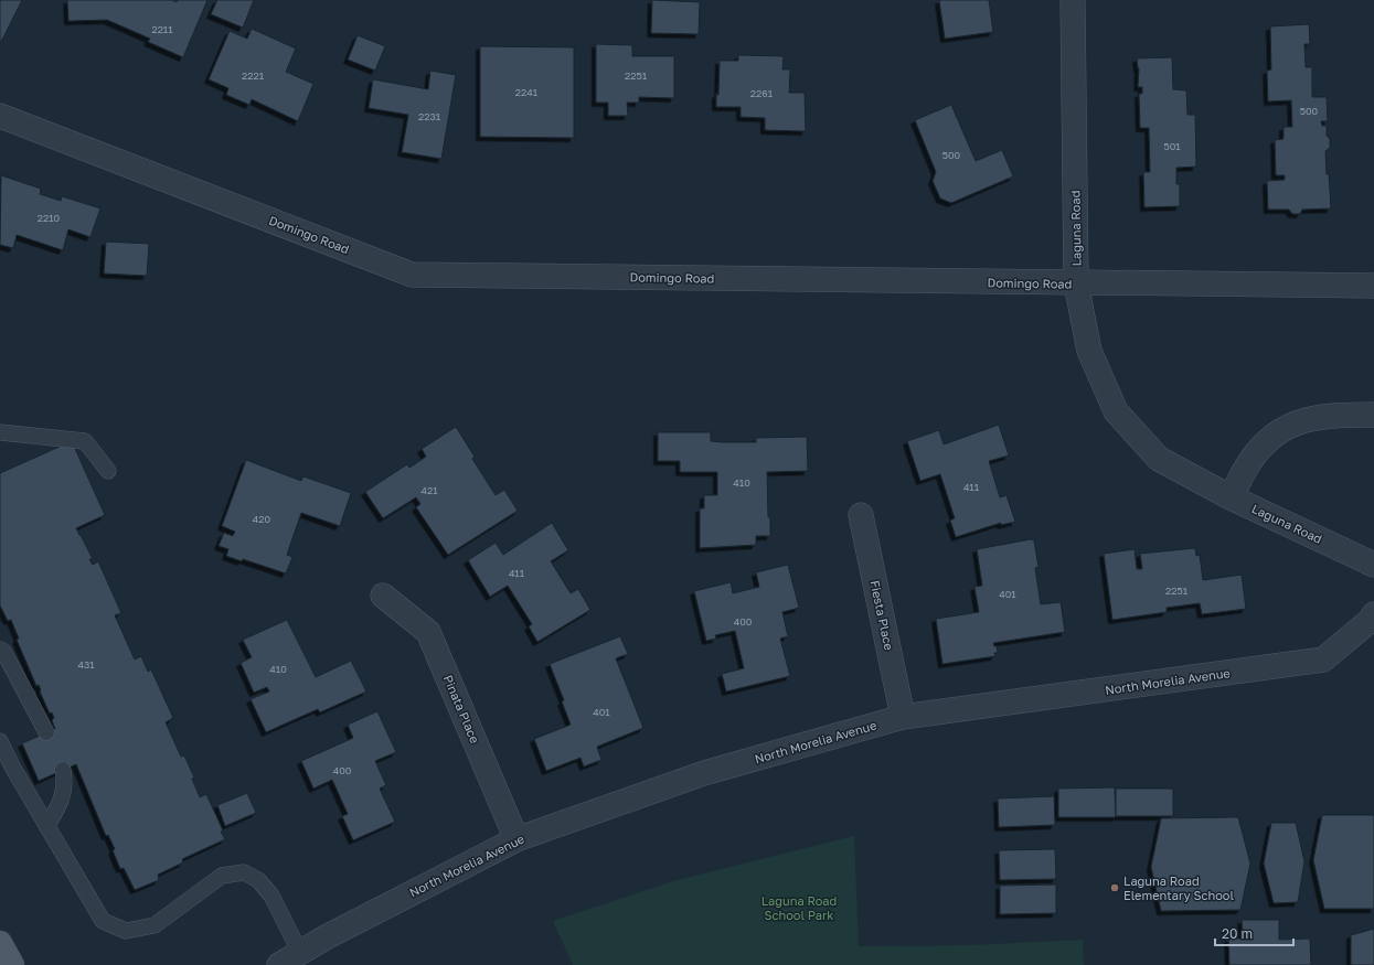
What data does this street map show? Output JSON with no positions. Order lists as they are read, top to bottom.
{
  "streets": {
    "street": [
      "Laguna Road",
      "Domingo Road",
      "Fiesta Place",
      "North Morelia Avenue",
      "Pinata Place"
    ]
  },
  "crossings": [
    ["Laguna Road", "Domingo Road"],
    ["Fiesta Place", "North Morelia Avenue"],
    ["North Morelia Avenue", "Pinata Place"]
  ],
  "parks": ["Laguna Road School Park"],
  "places": ["Laguna Road Elementary School"],
  "house_numbers": [
    "2211",
    "2221",
    "2251",
    "2241",
    "2261",
    "500",
    "2231",
    "501",
    "500",
    "2210",
    "410",
    "411",
    "421",
    "420",
    "411",
    "2251",
    "401",
    "400",
    "431",
    "410",
    "401",
    "400"
  ],
  "scale_bar": "20 m"
}
